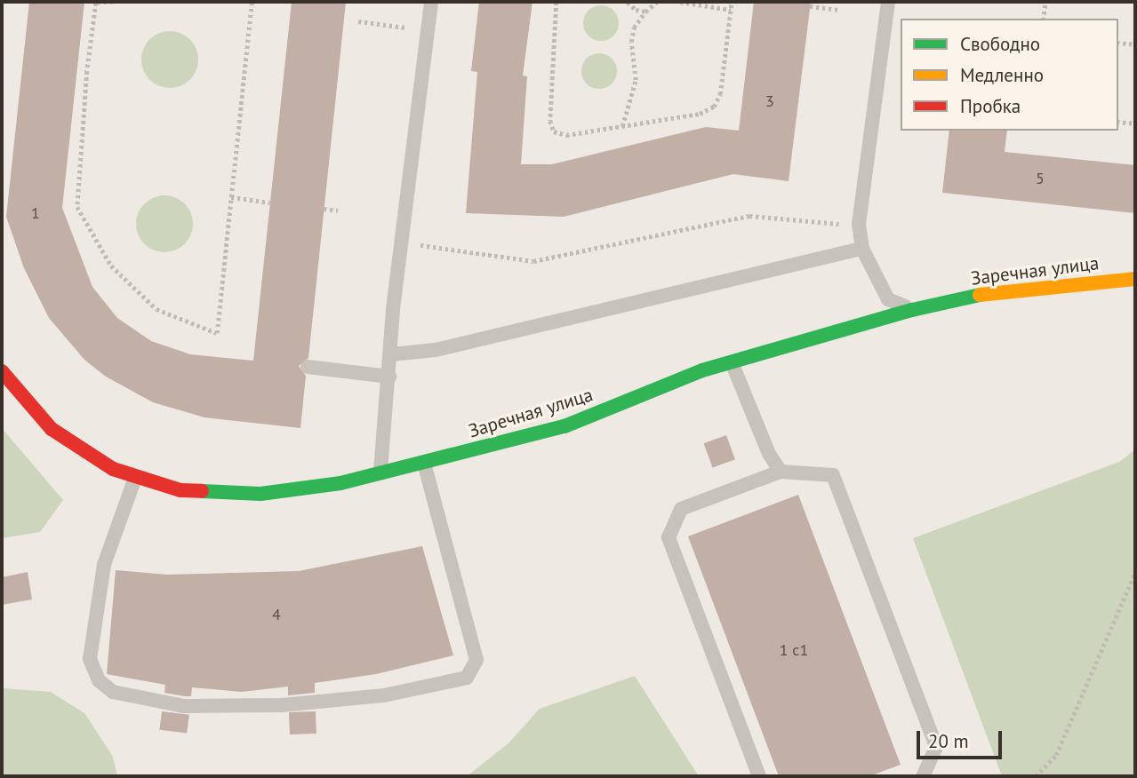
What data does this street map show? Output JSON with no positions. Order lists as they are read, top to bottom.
{
  "streets": {
    "street": ["Заречная улица"]
  },
  "house_numbers": [
    "3",
    "5",
    "1",
    "4",
    "1 с1"
  ],
  "legend": ["Свободно", "Медленно", "Пробка"],
  "scale_bar": "20 m"
}
